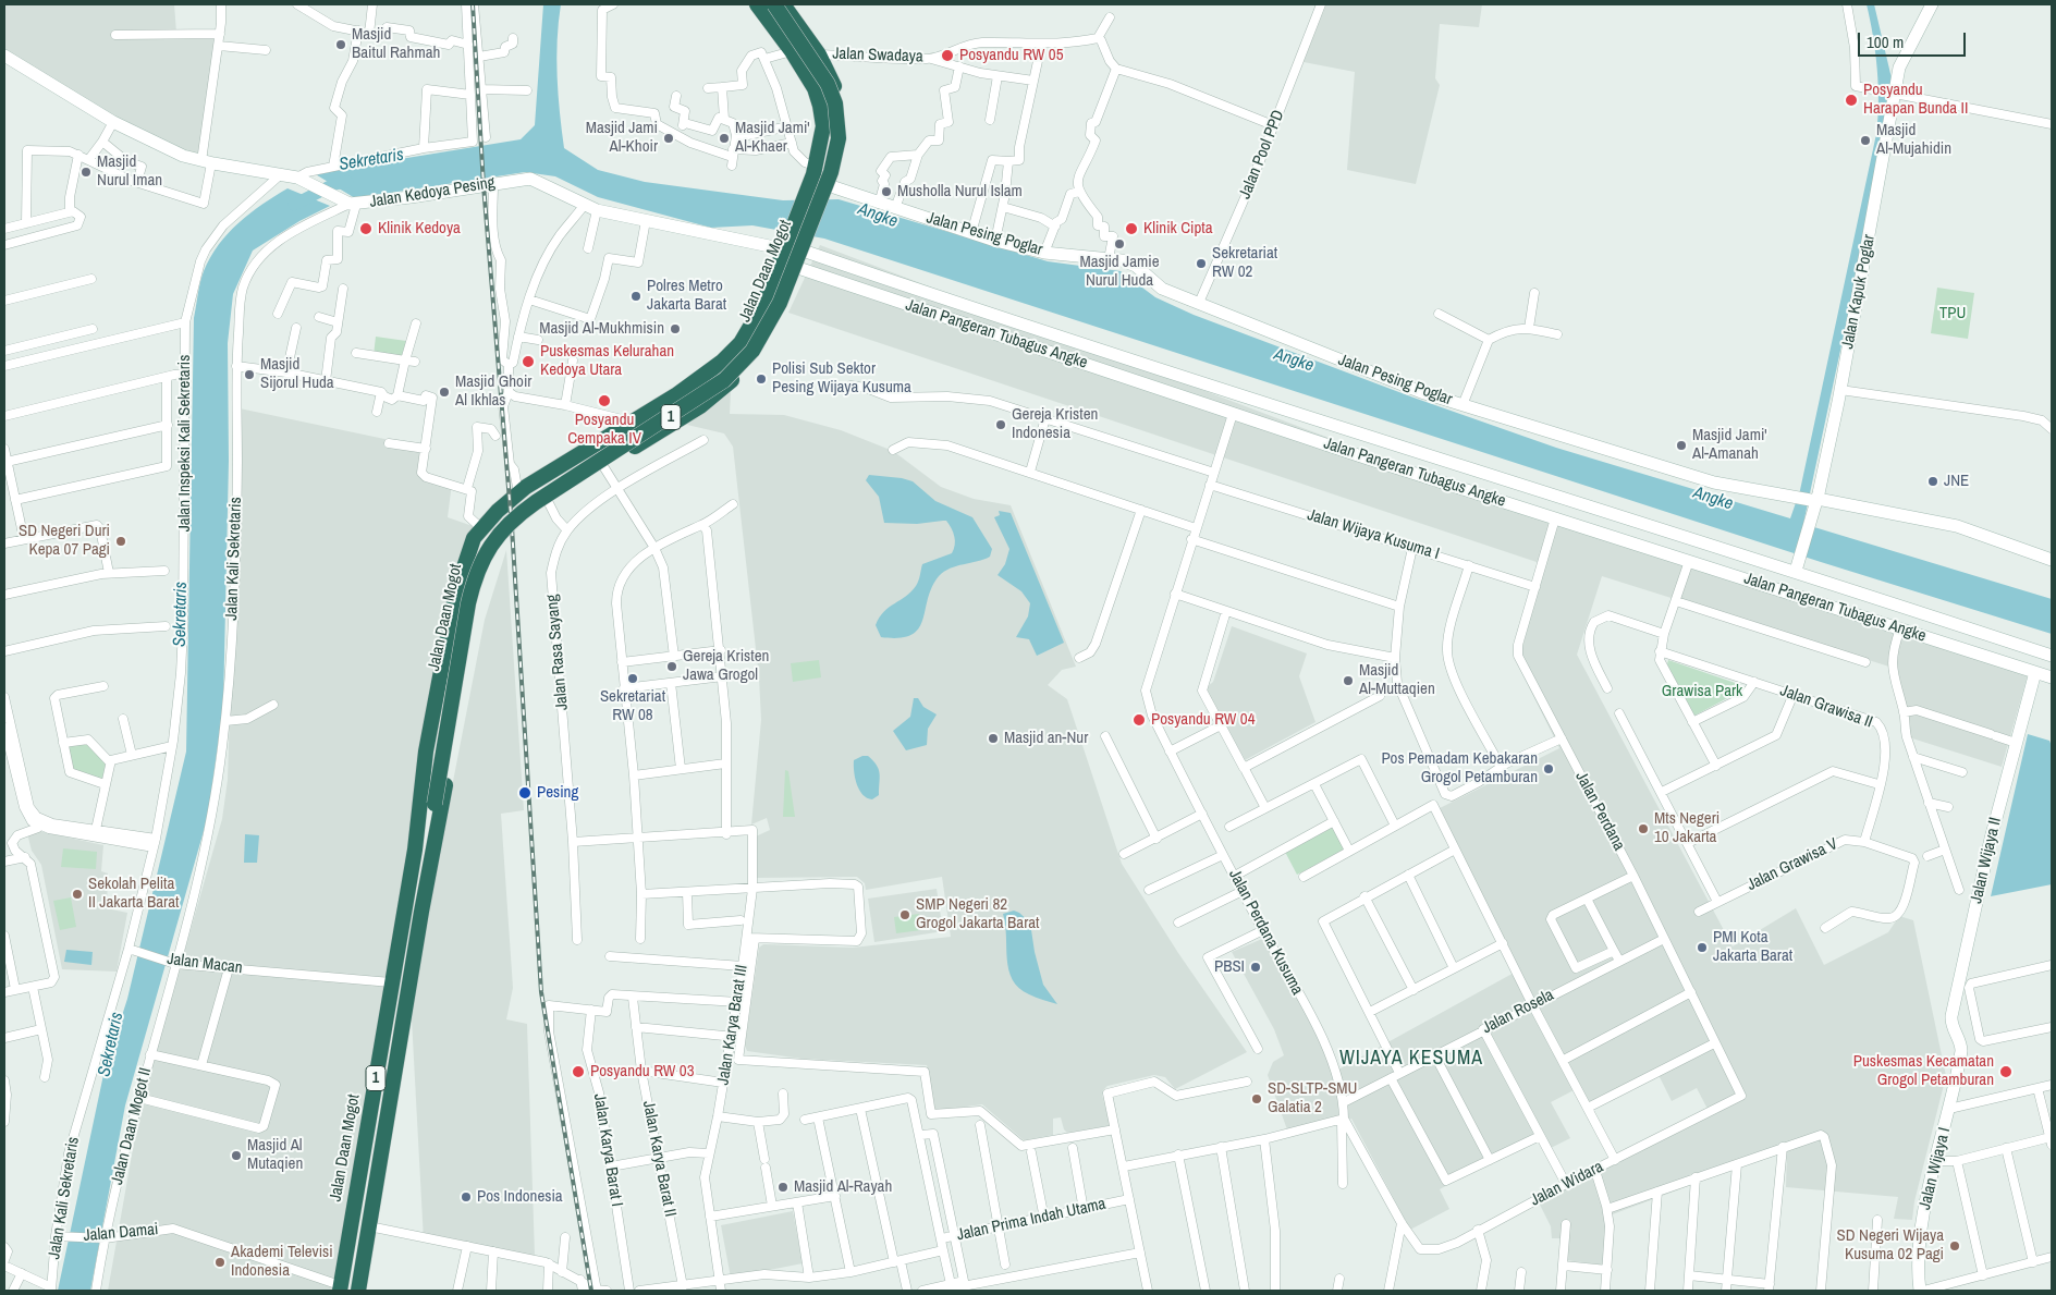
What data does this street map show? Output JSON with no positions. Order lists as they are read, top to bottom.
{
  "streets": {
    "highway": ["Jalan Daan Mogot", "1"],
    "street": [
      "Jalan Swadaya",
      "Jalan Pool PPD",
      "Jalan Kedoya Pesing",
      "Jalan Pesing Poglar",
      "Jalan Kapuk Poglar",
      "Jalan Pangeran Tubagus Angke",
      "Jalan Inspeksi Kali Sekretaris",
      "Jalan Wijaya Kusuma I",
      "Jalan Kali Sekretaris",
      "Jalan Rasa Sayang",
      "Jalan Grawisa II",
      "Jalan Perdana",
      "Jalan Wijaya II",
      "Jalan Grawisa V",
      "Jalan Perdana Kusuma",
      "Jalan Macan",
      "Jalan Rosela",
      "Jalan Karya Barat III",
      "Jalan Daan Mogot II",
      "Jalan Karya Barat I",
      "Jalan Karya Barat II",
      "Jalan Wijaya I",
      "Jalan Widara",
      "Jalan Prima Indah Utama",
      "Jalan Damai"
    ]
  },
  "crossings": [
    ["Jalan Swadaya", "Jalan Daan Mogot"],
    ["Jalan Pool PPD", "Jalan Pesing Poglar"],
    ["Jalan Kedoya Pesing", "Jalan Daan Mogot"],
    ["Jalan Kedoya Pesing", "Jalan Pangeran Tubagus Angke"],
    ["Jalan Kedoya Pesing", "Jalan Inspeksi Kali Sekretaris"],
    ["Jalan Kedoya Pesing", "Jalan Kali Sekretaris"],
    ["Jalan Pesing Poglar", "Jalan Daan Mogot"],
    ["Jalan Pesing Poglar", "Jalan Kapuk Poglar"],
    ["Jalan Daan Mogot", "Jalan Pangeran Tubagus Angke"],
    ["Jalan Daan Mogot", "Jalan Macan"],
    ["Jalan Daan Mogot", "Jalan Damai"],
    ["Jalan Kapuk Poglar", "Jalan Pangeran Tubagus Angke"],
    ["Jalan Pangeran Tubagus Angke", "Jalan Perdana"],
    ["Jalan Pangeran Tubagus Angke", "Jalan Wijaya II"],
    ["Jalan Pangeran Tubagus Angke", "Jalan Perdana Kusuma"],
    ["Jalan Wijaya Kusuma I", "Jalan Perdana"],
    ["Jalan Wijaya Kusuma I", "Jalan Perdana Kusuma"],
    ["Jalan Kali Sekretaris", "Jalan Macan"],
    ["Jalan Kali Sekretaris", "Jalan Daan Mogot II"],
    ["Jalan Kali Sekretaris", "Jalan Damai"],
    ["Jalan Grawisa II", "Jalan Grawisa V"],
    ["Jalan Perdana", "Jalan Rosela"],
    ["Jalan Perdana", "Jalan Widara"],
    ["Jalan Wijaya II", "Jalan Wijaya I"],
    ["Jalan Perdana Kusuma", "Jalan Rosela"],
    ["Jalan Perdana Kusuma", "Jalan Widara"],
    ["Jalan Macan", "Jalan Daan Mogot II"],
    ["Jalan Karya Barat III", "Jalan Prima Indah Utama"],
    ["Jalan Daan Mogot II", "Jalan Damai"],
    ["Jalan Karya Barat II", "Jalan Prima Indah Utama"]
  ],
  "districts": ["WIJAYA KESUMA"],
  "water": ["Sekretaris", "Angke"],
  "parks": ["TPU", "Grawisa Park"],
  "places": [
    "Masjid Baitul Rahmah",
    "Posyandu RW 05",
    "Posyandu Harapan Bunda II",
    "Masjid Jami Al-Khoir",
    "Masjid Jami' Al-Khaer",
    "Masjid Al-Mujahidin",
    "Masjid Nurul Iman",
    "Musholla Nurul Islam",
    "Klinik Kedoya",
    "Klinik Cipta",
    "Masjid Jamie Nurul Huda",
    "Sekretariat RW 02",
    "Polres Metro Jakarta Barat",
    "Masjid Al-Mukhmisin",
    "Puskesmas Kelurahan Kedoya Utara",
    "Masjid Sijorul Huda",
    "Polisi Sub Sektor Pesing Wijaya Kusuma",
    "Masjid Ghoir Al Ikhlas",
    "Posyandu Cempaka IV",
    "Gereja Kristen Indonesia",
    "Masjid Jami' Al-Amanah",
    "JNE",
    "SD Negeri Duri Kepa 07 Pagi",
    "Gereja Kristen Jawa Grogol",
    "Sekretariat RW 08",
    "Masjid Al-Muttaqien",
    "Posyandu RW 04",
    "Masjid an-Nur",
    "Pos Pemadam Kebakaran Grogol Petamburan",
    "Pesing",
    "Mts Negeri 10 Jakarta",
    "Sekolah Pelita II Jakarta Barat",
    "SMP Negeri 82 Grogol Jakarta Barat",
    "PMI Kota Jakarta Barat",
    "PBSI",
    "Posyandu RW 03",
    "Puskesmas Kecamatan Grogol Petamburan",
    "SD-SLTP-SMU Galatia 2",
    "Masjid Al Mutaqien",
    "Masjid Al-Rayah",
    "Pos Indonesia",
    "SD Negeri Wijaya Kusuma 02 Pagi",
    "Akademi Televisi Indonesia"
  ],
  "scale_bar": "100 m"
}
